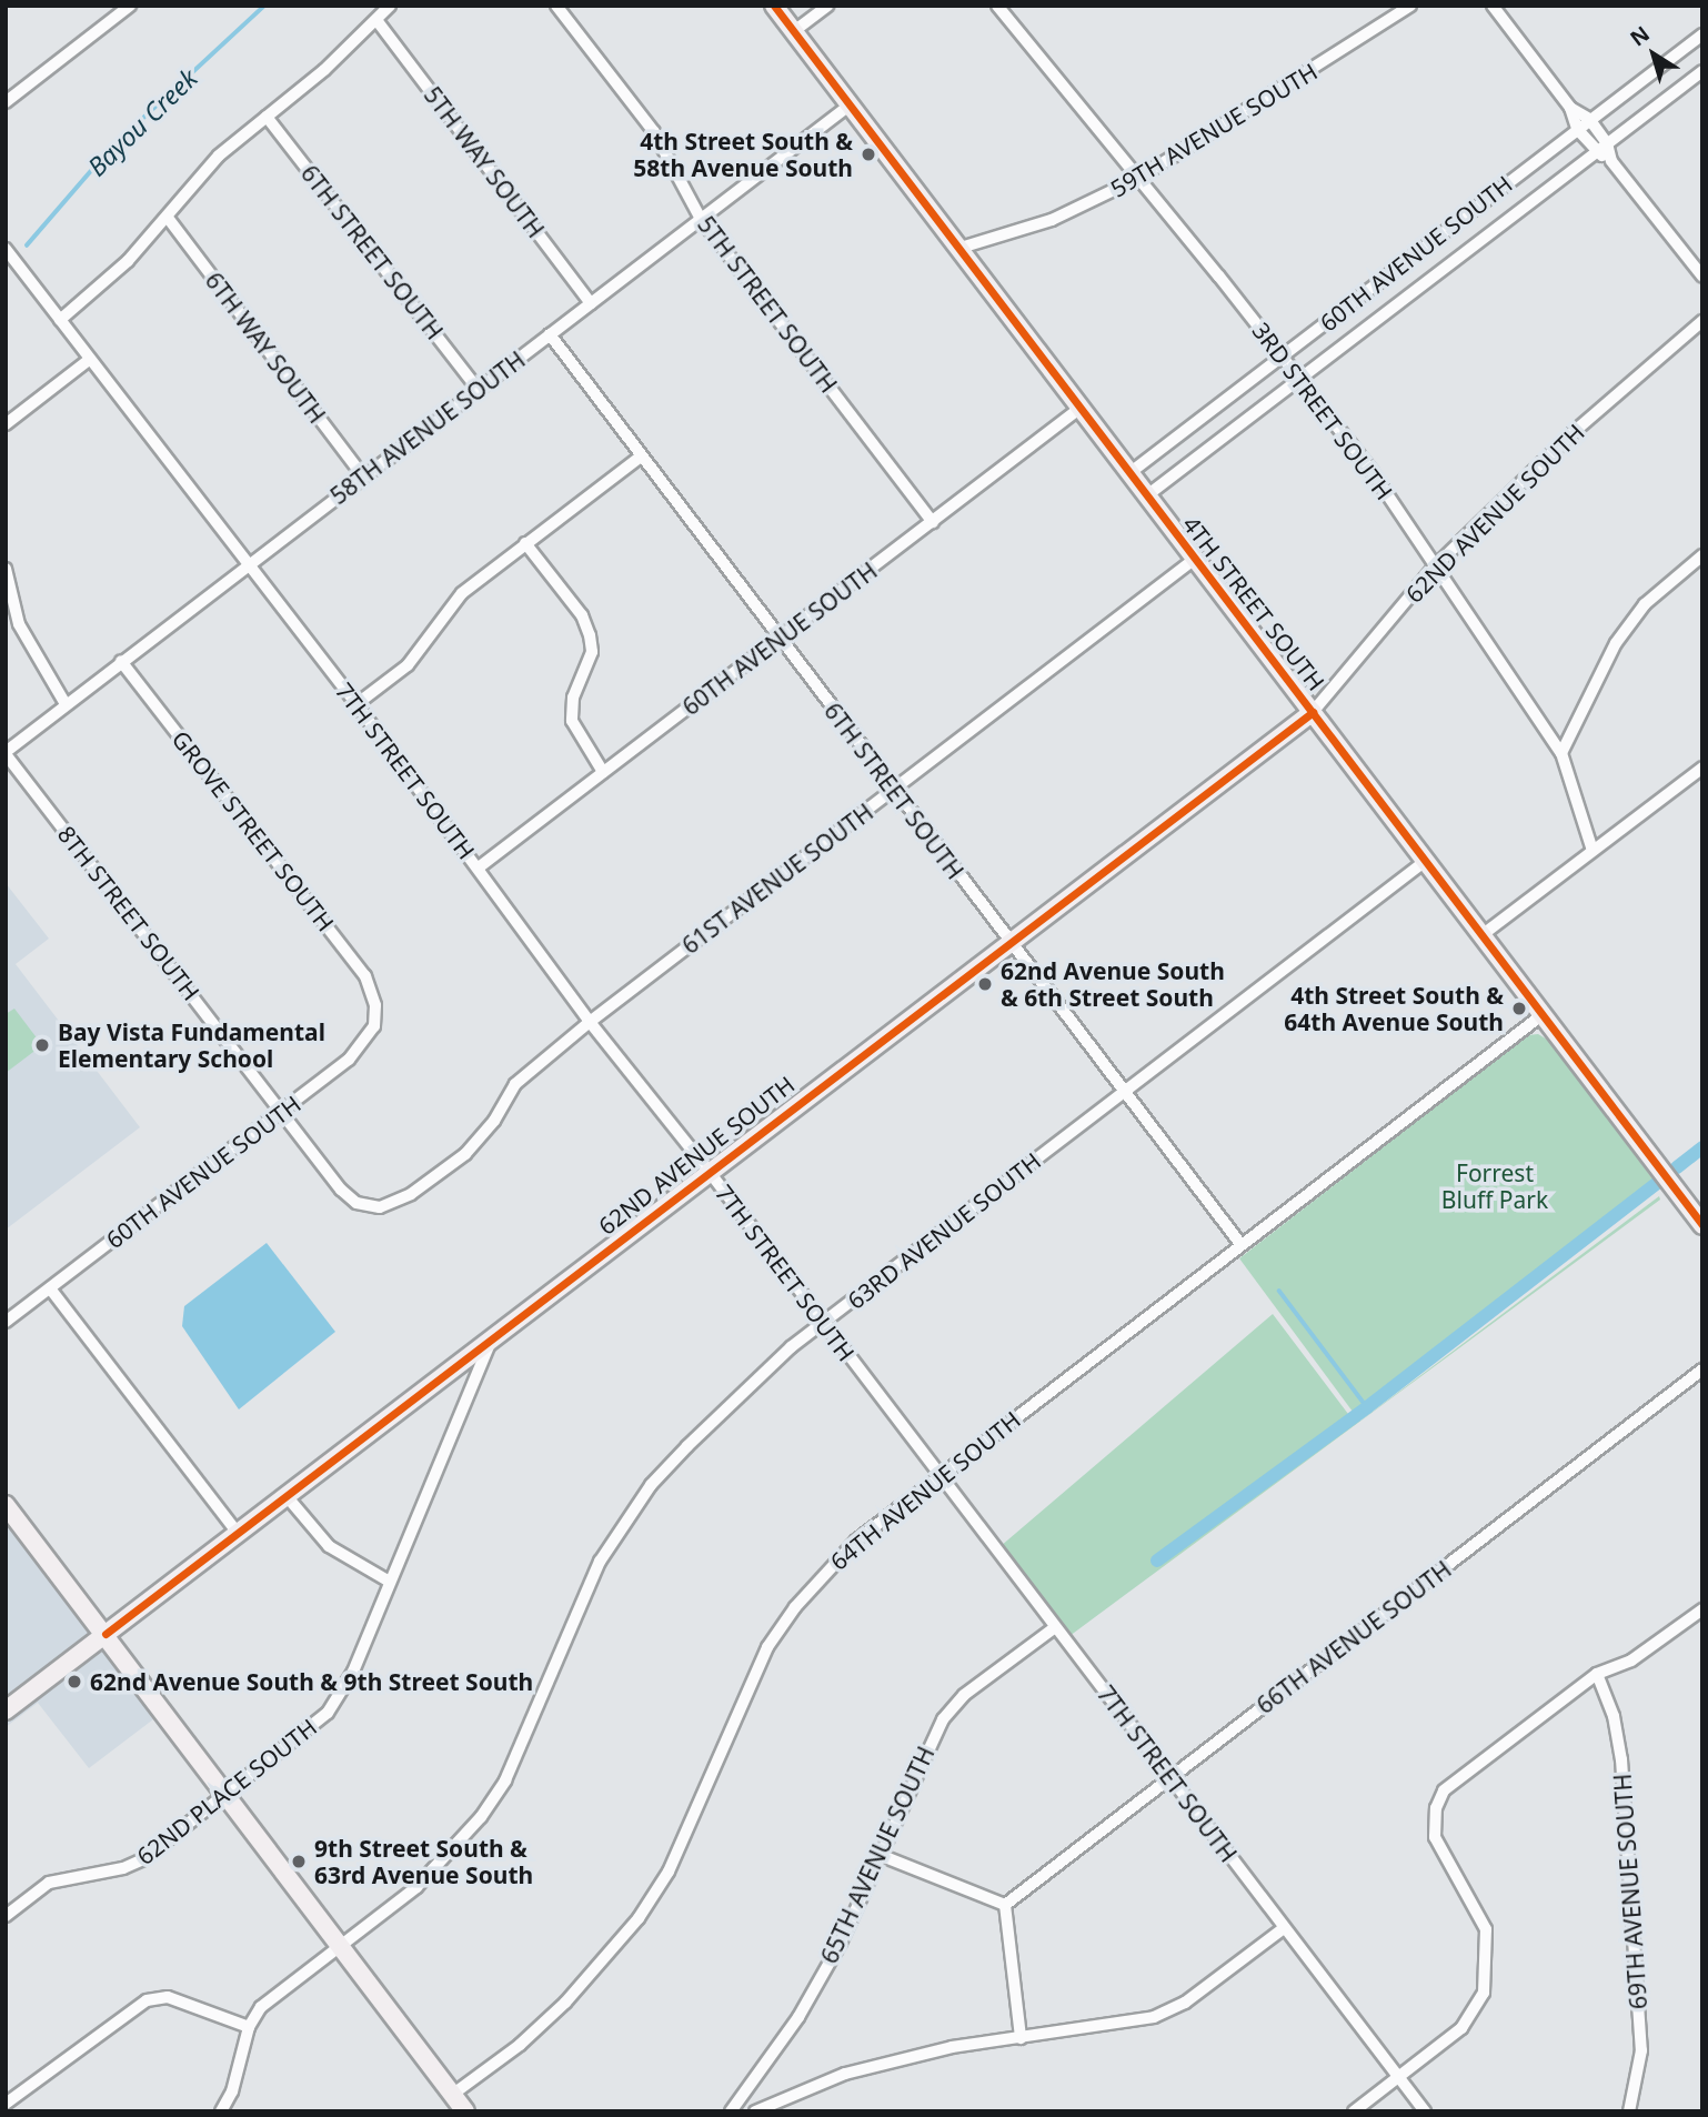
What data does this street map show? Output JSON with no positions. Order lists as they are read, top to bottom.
{
  "streets": {
    "street": [
      "59TH AVENUE SOUTH",
      "5TH WAY SOUTH",
      "6TH STREET SOUTH",
      "60TH AVENUE SOUTH",
      "5TH STREET SOUTH",
      "6TH WAY SOUTH",
      "3RD STREET SOUTH",
      "58TH AVENUE SOUTH",
      "62ND AVENUE SOUTH",
      "4TH STREET SOUTH",
      "7TH STREET SOUTH",
      "GROVE STREET SOUTH",
      "61ST AVENUE SOUTH",
      "8TH STREET SOUTH",
      "63RD AVENUE SOUTH",
      "64TH AVENUE SOUTH",
      "66TH AVENUE SOUTH",
      "62ND PLACE SOUTH",
      "65TH AVENUE SOUTH",
      "69TH AVENUE SOUTH"
    ]
  },
  "crossings": [
    ["59TH AVENUE SOUTH", "3RD STREET SOUTH"],
    ["59TH AVENUE SOUTH", "4TH STREET SOUTH"],
    ["5TH WAY SOUTH", "58TH AVENUE SOUTH"],
    ["6TH STREET SOUTH", "60TH AVENUE SOUTH"],
    ["6TH STREET SOUTH", "58TH AVENUE SOUTH"],
    ["6TH STREET SOUTH", "62ND AVENUE SOUTH"],
    ["6TH STREET SOUTH", "61ST AVENUE SOUTH"],
    ["6TH STREET SOUTH", "63RD AVENUE SOUTH"],
    ["6TH STREET SOUTH", "64TH AVENUE SOUTH"],
    ["60TH AVENUE SOUTH", "5TH STREET SOUTH"],
    ["60TH AVENUE SOUTH", "3RD STREET SOUTH"],
    ["60TH AVENUE SOUTH", "4TH STREET SOUTH"],
    ["60TH AVENUE SOUTH", "7TH STREET SOUTH"],
    ["60TH AVENUE SOUTH", "GROVE STREET SOUTH"],
    ["60TH AVENUE SOUTH", "8TH STREET SOUTH"],
    ["5TH STREET SOUTH", "58TH AVENUE SOUTH"],
    ["6TH WAY SOUTH", "58TH AVENUE SOUTH"],
    ["3RD STREET SOUTH", "62ND AVENUE SOUTH"],
    ["58TH AVENUE SOUTH", "4TH STREET SOUTH"],
    ["58TH AVENUE SOUTH", "7TH STREET SOUTH"],
    ["58TH AVENUE SOUTH", "GROVE STREET SOUTH"],
    ["58TH AVENUE SOUTH", "8TH STREET SOUTH"],
    ["62ND AVENUE SOUTH", "4TH STREET SOUTH"],
    ["62ND AVENUE SOUTH", "7TH STREET SOUTH"],
    ["62ND AVENUE SOUTH", "62ND PLACE SOUTH"],
    ["4TH STREET SOUTH", "61ST AVENUE SOUTH"],
    ["4TH STREET SOUTH", "63RD AVENUE SOUTH"],
    ["4TH STREET SOUTH", "64TH AVENUE SOUTH"],
    ["7TH STREET SOUTH", "61ST AVENUE SOUTH"],
    ["7TH STREET SOUTH", "63RD AVENUE SOUTH"],
    ["7TH STREET SOUTH", "64TH AVENUE SOUTH"],
    ["7TH STREET SOUTH", "66TH AVENUE SOUTH"],
    ["7TH STREET SOUTH", "65TH AVENUE SOUTH"],
    ["61ST AVENUE SOUTH", "8TH STREET SOUTH"]
  ],
  "water": ["Bayou Creek"],
  "parks": ["Forrest Bluff Park"],
  "places": [
    "4th Street South & 58th Avenue South",
    "62nd Avenue South & 6th Street South",
    "4th Street South & 64th Avenue South",
    "Bay Vista Fundamental Elementary School",
    "62nd Avenue South & 9th Street South",
    "9th Street South & 63rd Avenue South"
  ],
  "north": "top left"
}
